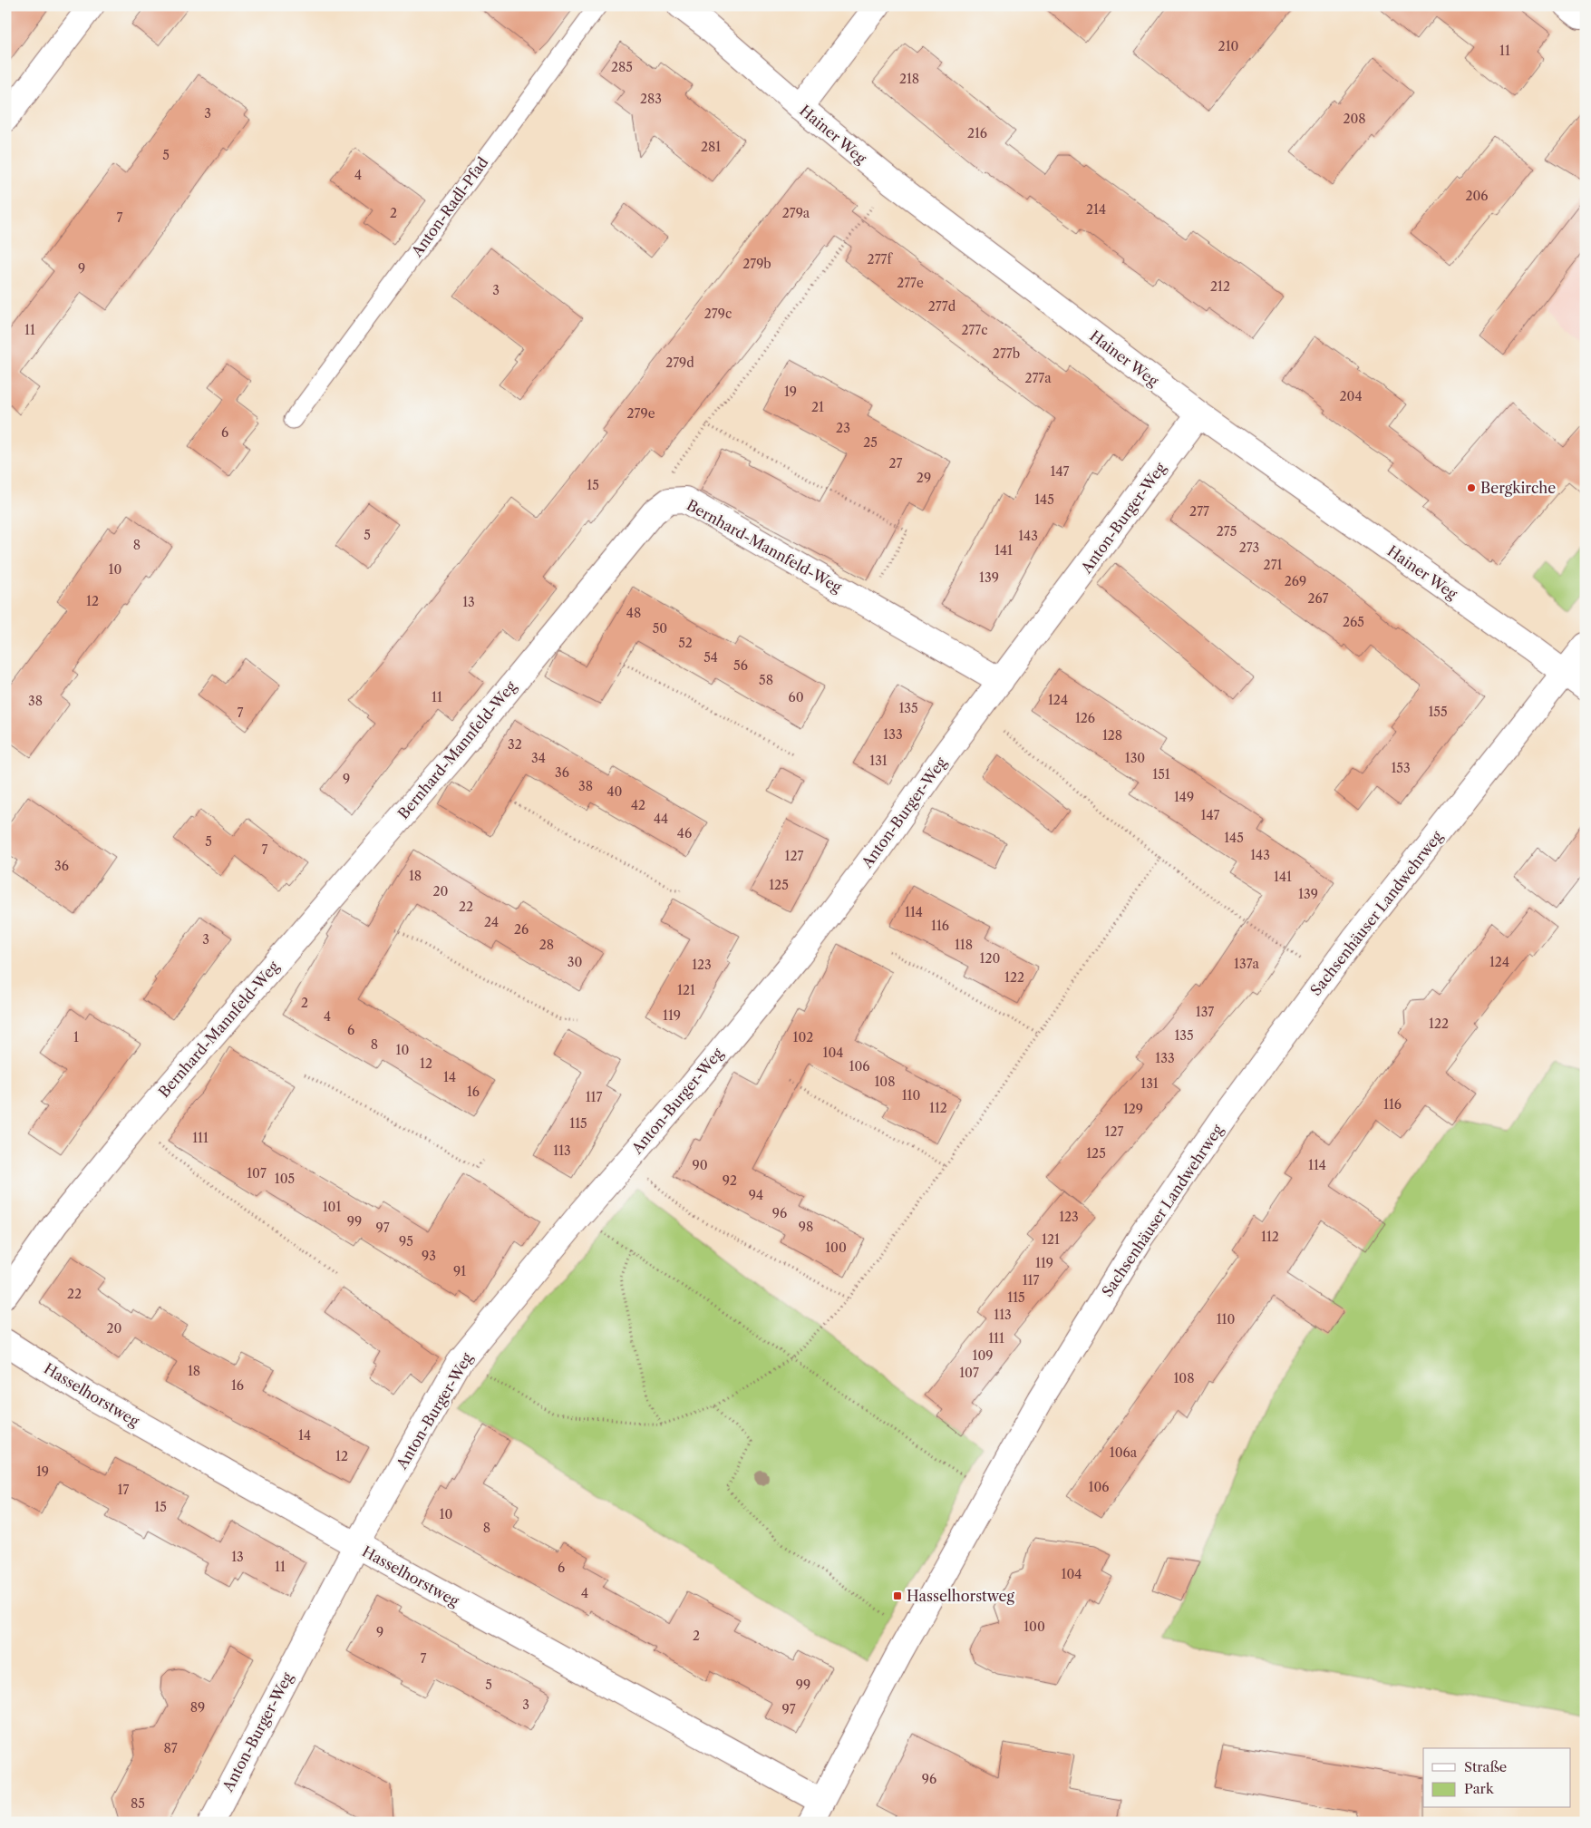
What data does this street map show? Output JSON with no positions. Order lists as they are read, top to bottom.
{
  "streets": {
    "street": [
      "Hainer Weg",
      "Anton-Burger-Weg",
      "Bernhard-Mannfeld-Weg",
      "Sachsenhäuser Landwehrweg",
      "Hasselhorstweg"
    ],
    "lane": ["Anton-Radl-Pfad"]
  },
  "crossings": [
    ["Hainer Weg", "Anton-Burger-Weg"],
    ["Hainer Weg", "Sachsenhäuser Landwehrweg"],
    ["Anton-Burger-Weg", "Bernhard-Mannfeld-Weg"],
    ["Anton-Burger-Weg", "Hasselhorstweg"],
    ["Sachsenhäuser Landwehrweg", "Hasselhorstweg"]
  ],
  "places": {
    "other": ["Bergkirche"],
    "transit": ["Hasselhorstweg"]
  },
  "house_numbers": [
    "210",
    "11",
    "285",
    "218",
    "283",
    "3",
    "208",
    "216",
    "281",
    "5",
    "4",
    "206",
    "214",
    "2",
    "279a",
    "7",
    "277f",
    "279b",
    "9",
    "277e",
    "212",
    "3",
    "277d",
    "279c",
    "11",
    "277c",
    "277b",
    "279d",
    "277a",
    "19",
    "204",
    "21",
    "279e",
    "23",
    "6",
    "25",
    "27",
    "147",
    "29",
    "15",
    "145",
    "277",
    "275",
    "5",
    "143",
    "8",
    "273",
    "141",
    "271",
    "10",
    "139",
    "269",
    "267",
    "12",
    "13",
    "48",
    "265",
    "50",
    "52",
    "54",
    "56",
    "58",
    "11",
    "60",
    "124",
    "38",
    "135",
    "155",
    "7",
    "126",
    "133",
    "128",
    "32",
    "34",
    "130",
    "131",
    "153",
    "36",
    "151",
    "9",
    "38",
    "40",
    "149",
    "42",
    "147",
    "44",
    "46",
    "145",
    "5",
    "7",
    "143",
    "127",
    "36",
    "18",
    "141",
    "125",
    "20",
    "139",
    "22",
    "114",
    "24",
    "116",
    "26",
    "3",
    "28",
    "118",
    "120",
    "30",
    "124",
    "137a",
    "123",
    "122",
    "121",
    "2",
    "137",
    "119",
    "4",
    "122",
    "6",
    "135",
    "1",
    "102",
    "8",
    "10",
    "104",
    "133",
    "12",
    "106",
    "14",
    "108",
    "131",
    "16",
    "110",
    "117",
    "116",
    "112",
    "129",
    "115",
    "127",
    "111",
    "113",
    "125",
    "90",
    "114",
    "107",
    "105",
    "92",
    "94",
    "101",
    "96",
    "123",
    "99",
    "98",
    "97",
    "112",
    "121",
    "95",
    "100",
    "93",
    "119",
    "91",
    "117",
    "22",
    "115",
    "113",
    "110",
    "20",
    "111",
    "109",
    "18",
    "107",
    "108",
    "16",
    "14",
    "106a",
    "12",
    "19",
    "106",
    "17",
    "15",
    "10",
    "8",
    "13",
    "11",
    "6",
    "104",
    "4",
    "100",
    "9",
    "2",
    "7",
    "5",
    "99",
    "3",
    "89",
    "97",
    "87",
    "96",
    "85"
  ],
  "legend": ["Straße", "Park"]
}
